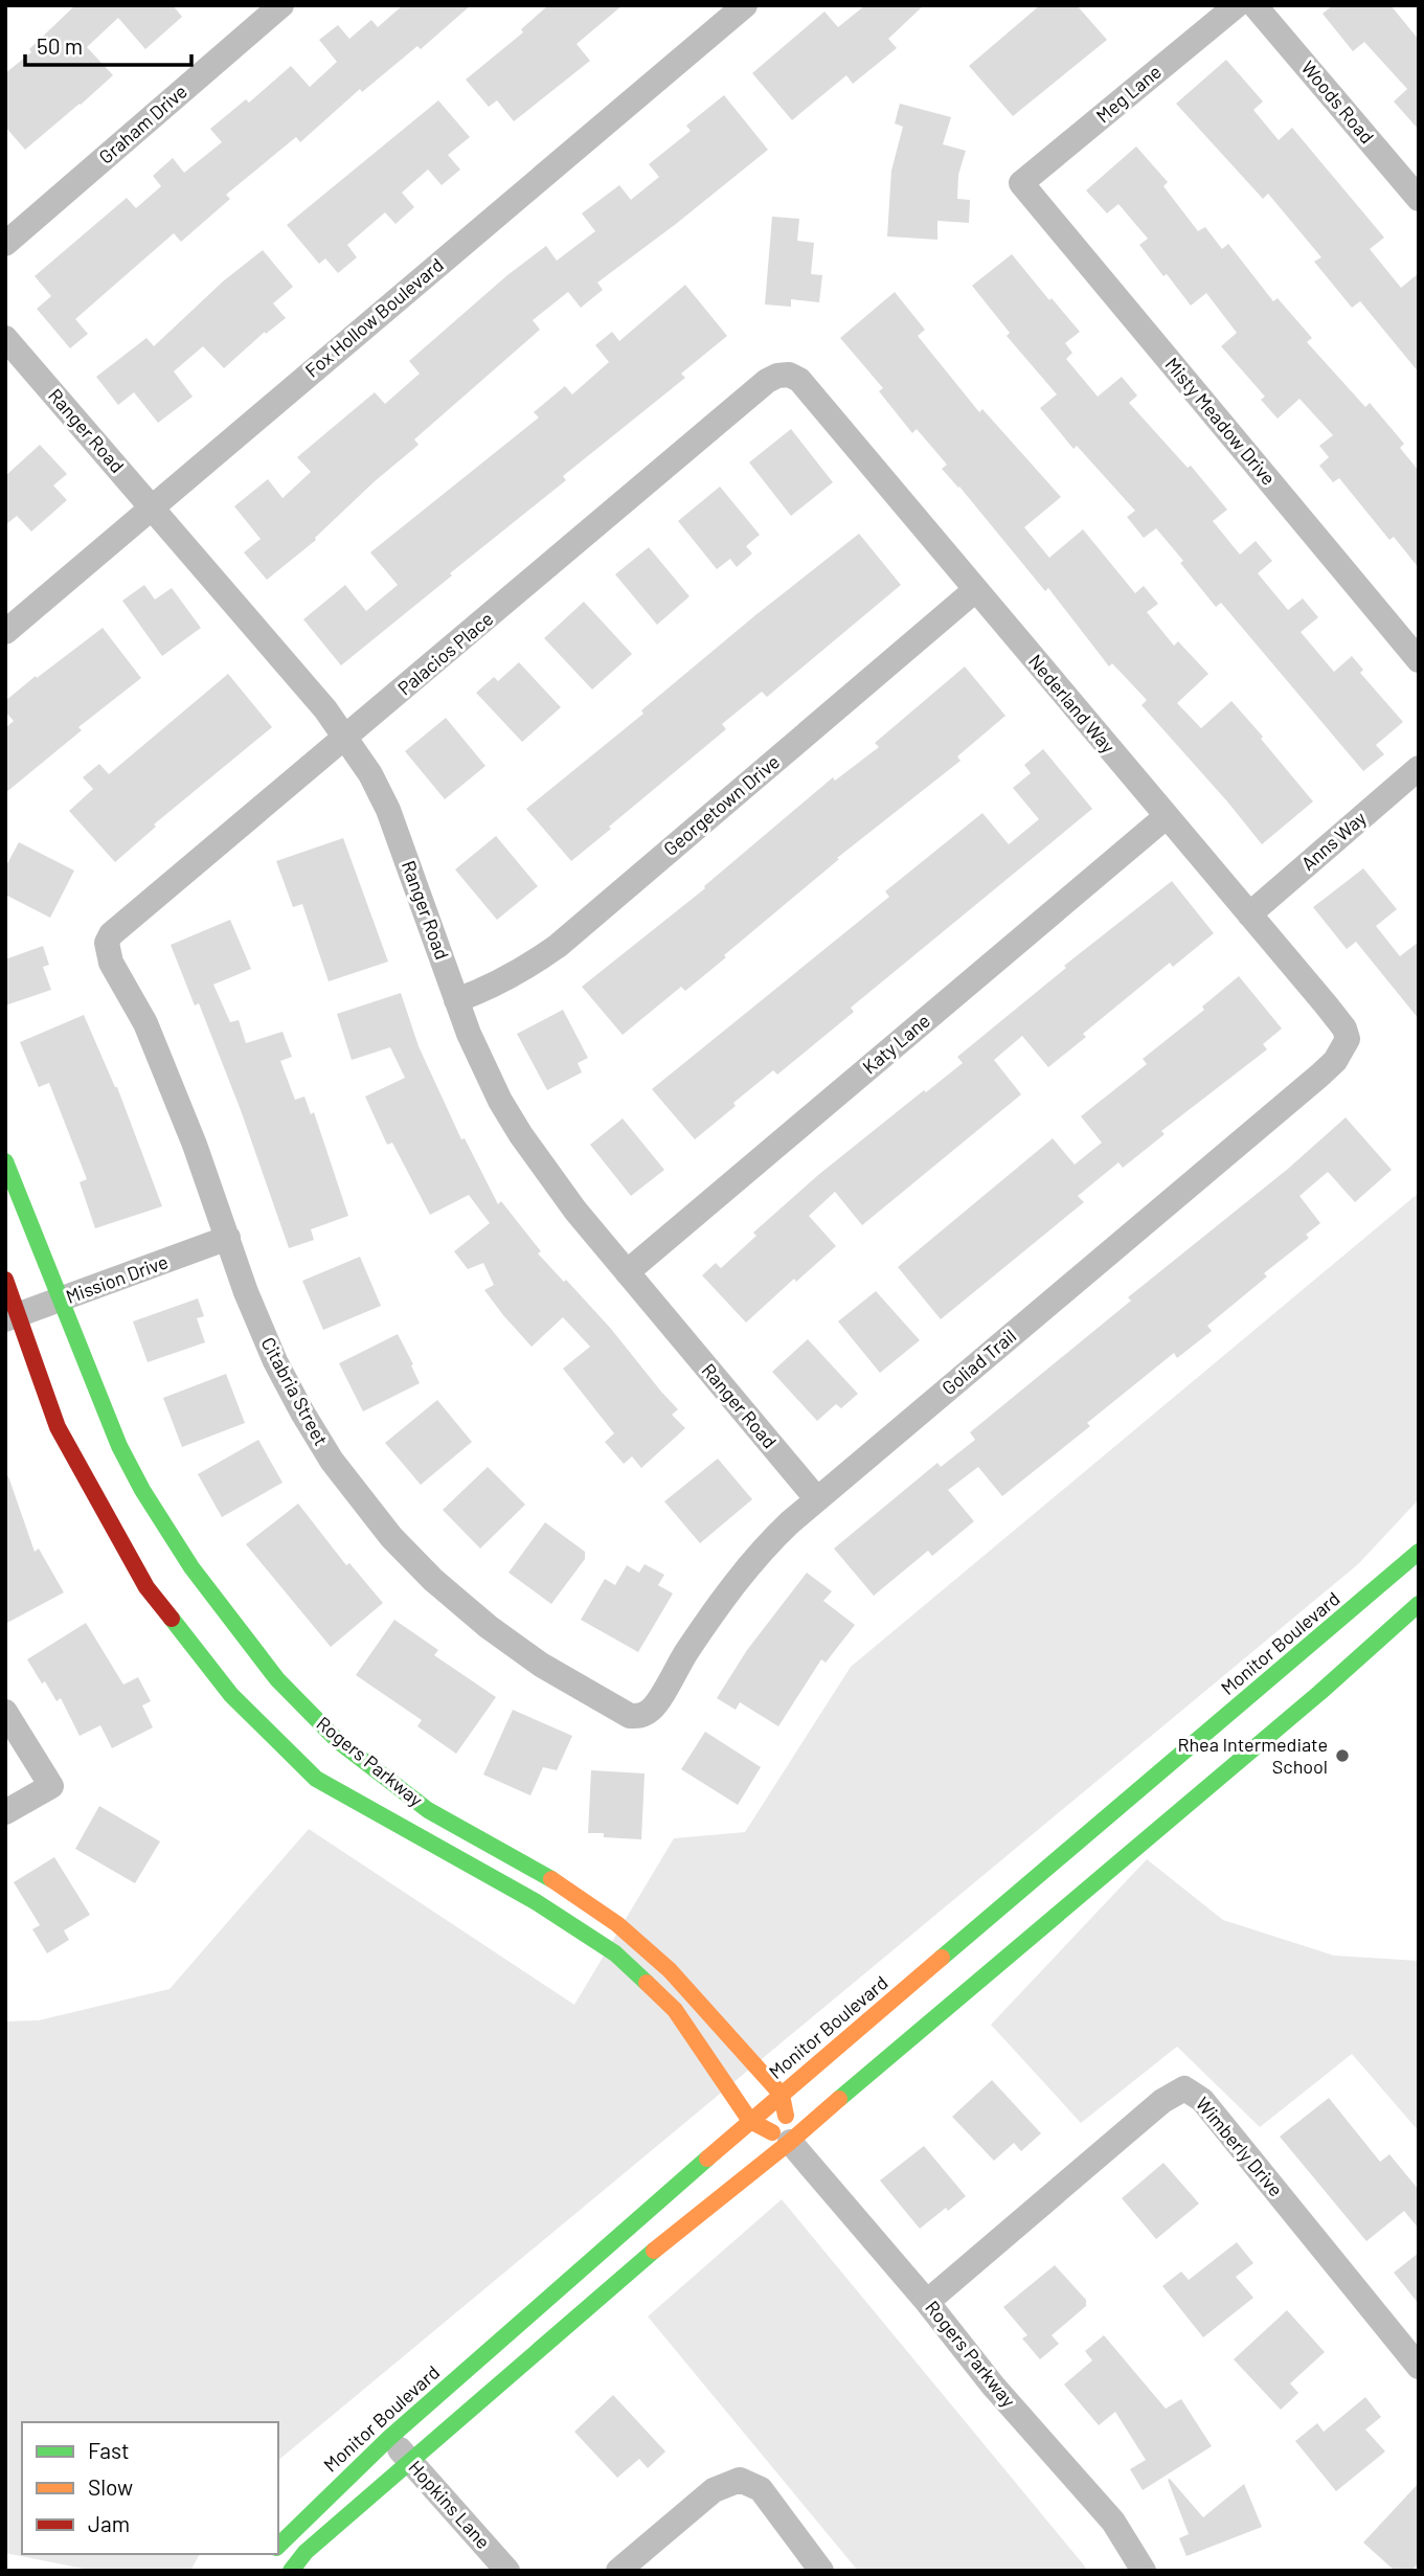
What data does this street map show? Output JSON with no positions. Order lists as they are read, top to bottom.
{
  "streets": {
    "street": [
      "Meg Lane",
      "Woods Road",
      "Graham Drive",
      "Fox Hollow Boulevard",
      "Misty Meadow Drive",
      "Ranger Road",
      "Palacios Place",
      "Nederland Way",
      "Georgetown Drive",
      "Anns Way",
      "Katy Lane",
      "Mission Drive",
      "Goliad Trail",
      "Citabria Street",
      "Monitor Boulevard",
      "Rogers Parkway",
      "Wimberly Drive",
      "Hopkins Lane"
    ]
  },
  "crossings": [
    ["Meg Lane", "Misty Meadow Drive"],
    ["Fox Hollow Boulevard", "Ranger Road"],
    ["Ranger Road", "Palacios Place"],
    ["Ranger Road", "Georgetown Drive"],
    ["Ranger Road", "Katy Lane"],
    ["Ranger Road", "Goliad Trail"],
    ["Palacios Place", "Nederland Way"],
    ["Palacios Place", "Citabria Street"],
    ["Nederland Way", "Georgetown Drive"],
    ["Nederland Way", "Anns Way"],
    ["Nederland Way", "Katy Lane"],
    ["Nederland Way", "Goliad Trail"],
    ["Mission Drive", "Citabria Street"],
    ["Mission Drive", "Rogers Parkway"],
    ["Goliad Trail", "Citabria Street"],
    ["Monitor Boulevard", "Rogers Parkway"],
    ["Monitor Boulevard", "Hopkins Lane"],
    ["Rogers Parkway", "Wimberly Drive"]
  ],
  "places": ["Rhea Intermediate School"],
  "legend": ["Fast", "Slow", "Jam"],
  "scale_bar": "50 m"
}
